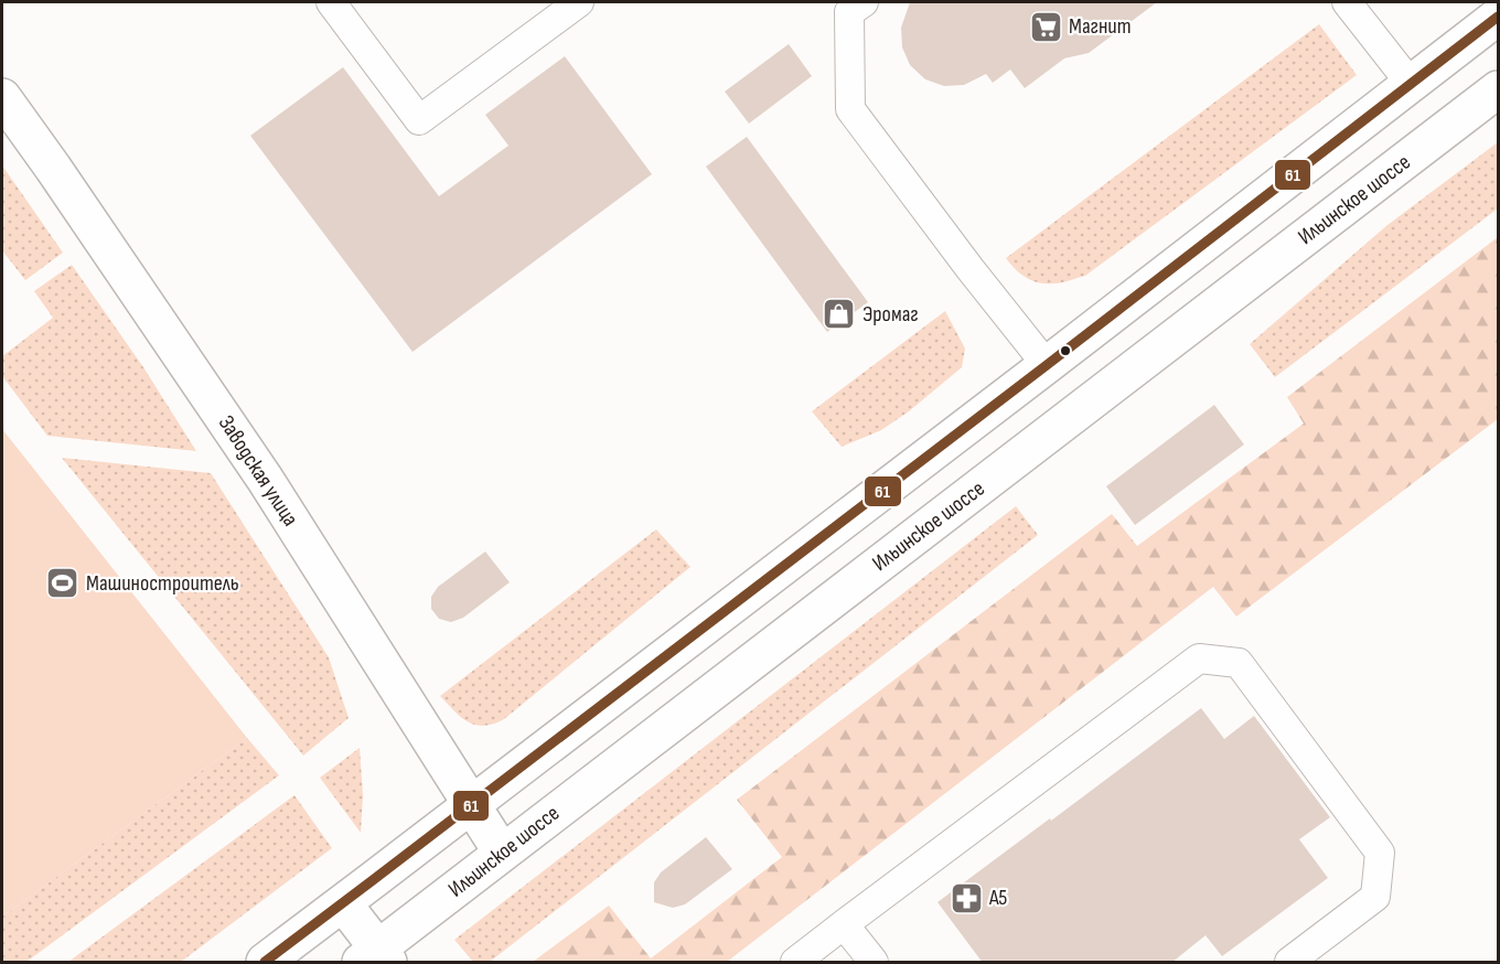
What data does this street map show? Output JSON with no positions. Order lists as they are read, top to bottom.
{
  "streets": {
    "main road": ["Ильинское шоссе", "Заводская улица"]
  },
  "crossings": [
    ["Ильинское шоссе", "Заводская улица"]
  ],
  "places": {
    "supermarket": ["Магнит"],
    "shop": ["Эромаг"],
    "sports": ["Машиностроитель"],
    "pharmacy": ["А5"]
  },
  "lines": ["transit line 61"]
}
